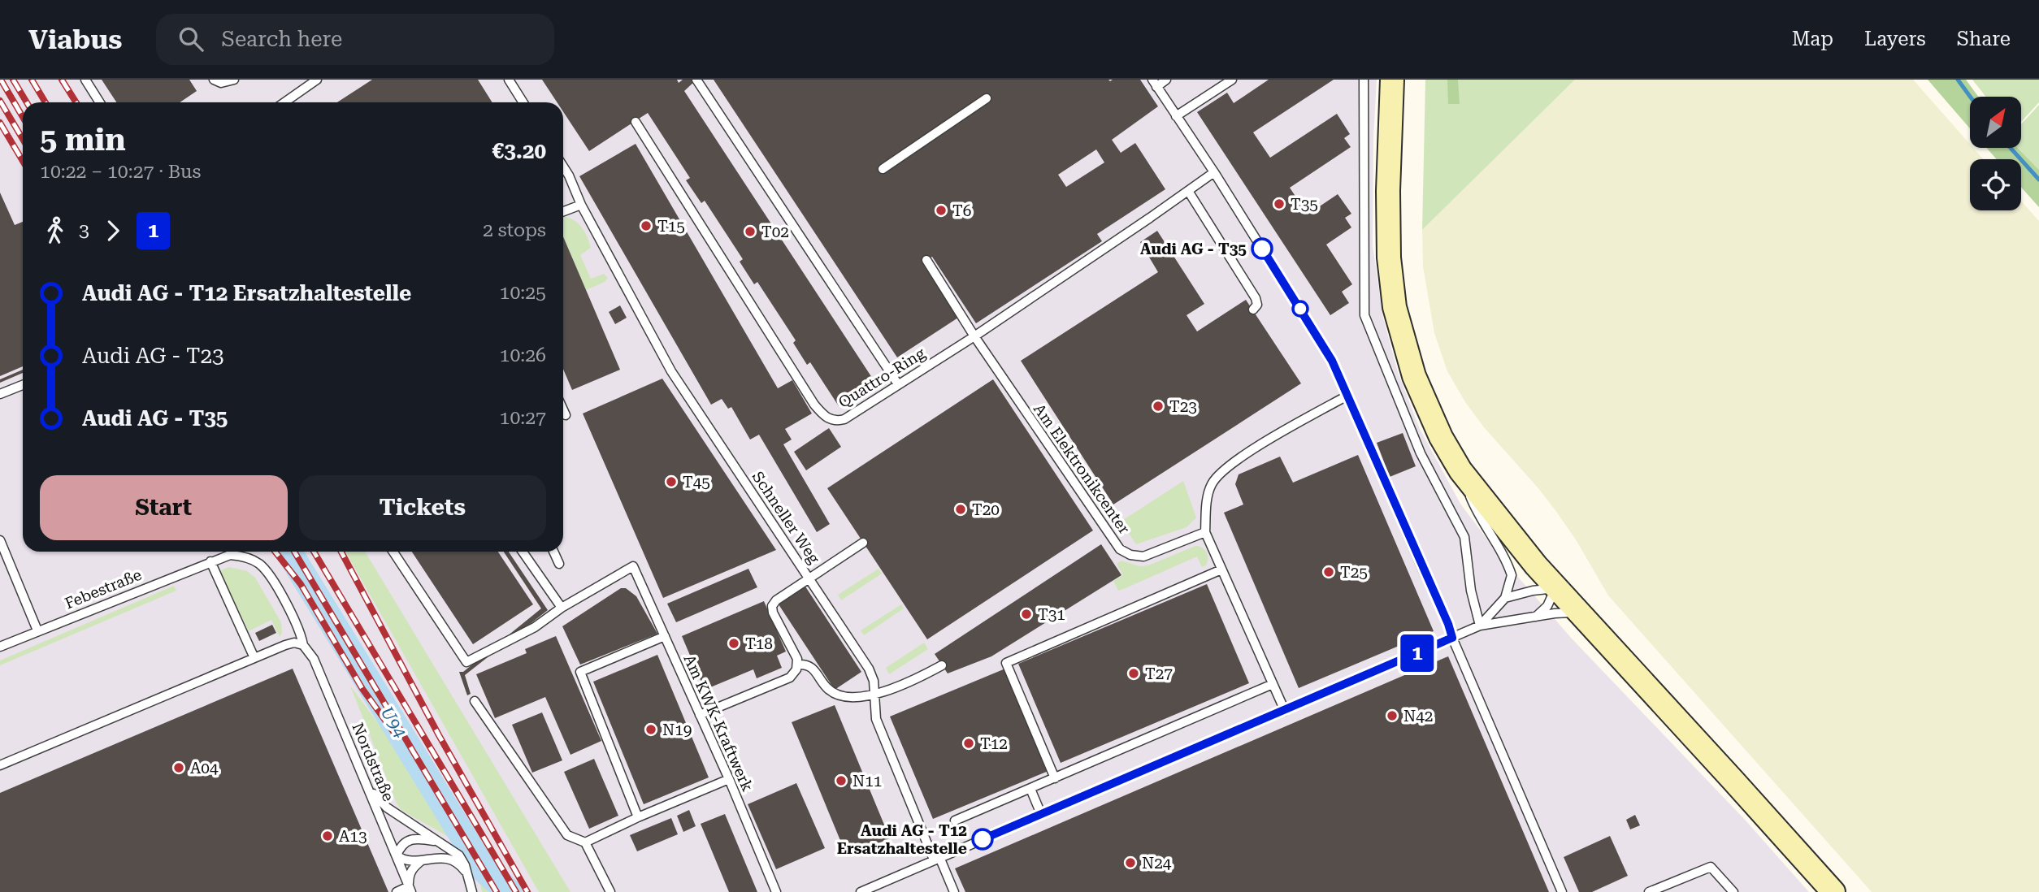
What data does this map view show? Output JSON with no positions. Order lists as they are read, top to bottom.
{
  "streets": {
    "lane": [
      "Quattro-Ring",
      "Am Elektronikcenter",
      "Schneller Weg",
      "Febestraße",
      "Am KWK-Kraftwerk",
      "Nordstraße"
    ]
  },
  "crossings": [
    ["Quattro-Ring", "Am Elektronikcenter"],
    ["Febestraße", "Nordstraße"]
  ],
  "water": ["U94"],
  "places": [
    "T35",
    "T6",
    "T15",
    "T02",
    "Audi AG - T35",
    "T23",
    "T45",
    "T20",
    "T25",
    "T31",
    "T18",
    "T27",
    "N42",
    "N19",
    "T12",
    "A04",
    "N11",
    "A13",
    "Audi AG - T12 Ersatzhaltestelle",
    "N24"
  ],
  "lines": ["bus line 1"],
  "north": "top right",
  "page": {
    "header": "Viabus",
    "search": "Search here",
    "nav": ["Map", "Layers", "Share"],
    "on_map": "1",
    "heading": ["5 min", "10:22 – 10:27 · Bus", "€3.20"],
    "legs": ["3", "1", "2 stops"],
    "list": [
      {
        "name": "Audi AG - T12 Ersatzhaltestelle",
        "value": "10:25"
      },
      {
        "name": "Audi AG - T23",
        "value": "10:26"
      },
      {
        "name": "Audi AG - T35",
        "value": "10:27"
      }
    ],
    "buttons": ["Start", "Tickets"]
  }
}
